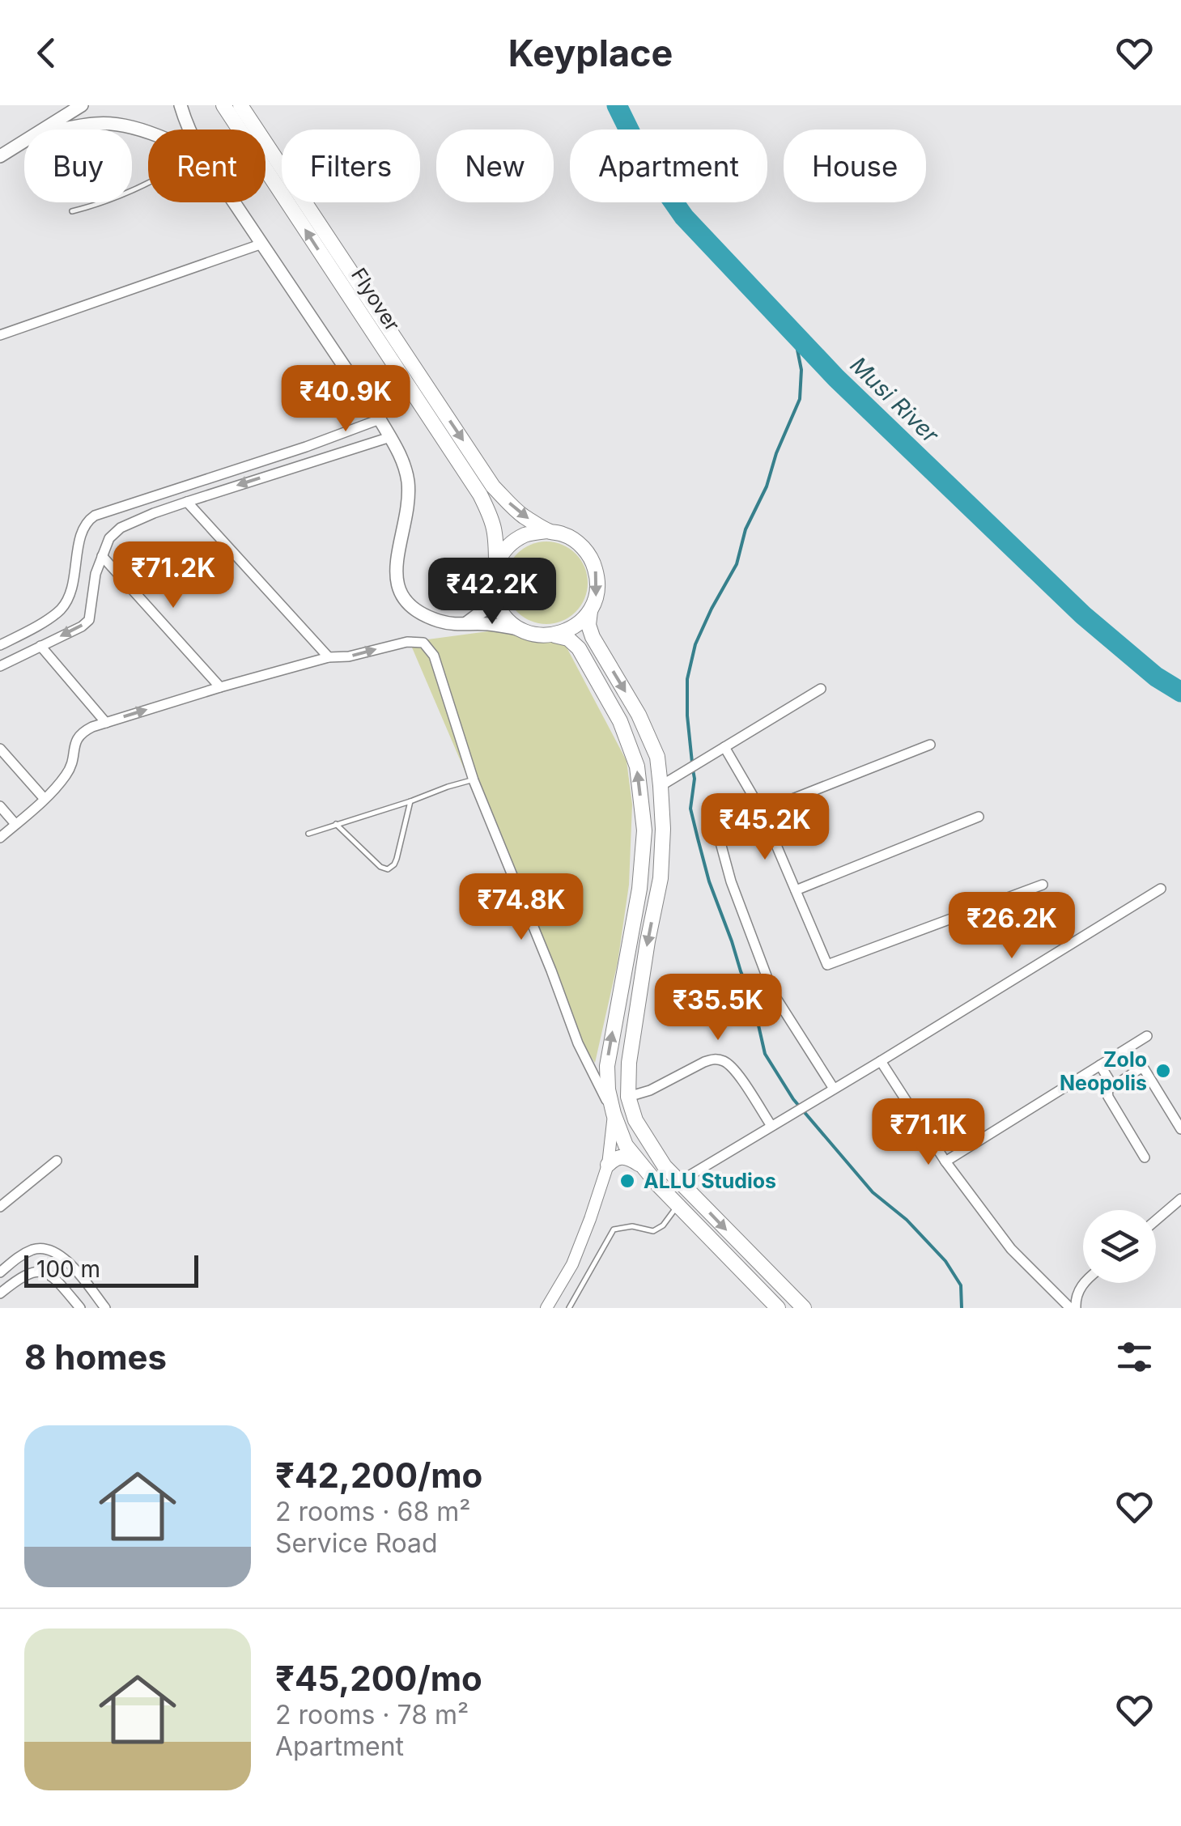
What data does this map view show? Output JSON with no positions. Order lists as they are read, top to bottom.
{
  "streets": {
    "main road": ["Flyover"]
  },
  "water": ["Musi River"],
  "places": ["Zolo Neopolis", "ALLU Studios"],
  "scale_bar": "100 m",
  "page": {
    "header": "Keyplace",
    "chip": [
      "Buy",
      "Rent",
      "Filters",
      "New",
      "Apartment",
      "House"
    ],
    "price": [
      "₹40.9K",
      "₹71.2K",
      "₹42.2K",
      "₹45.2K",
      "₹74.8K",
      "₹26.2K",
      "₹35.5K",
      "₹71.1K"
    ],
    "scale": "100 m",
    "heading": "8 homes",
    "list": [
      {
        "name": "₹42,200/mo",
        "note": "2 rooms · 68 m² · Service Road"
      },
      {
        "name": "₹45,200/mo",
        "note": "2 rooms · 78 m² · Apartment"
      }
    ]
  }
}
